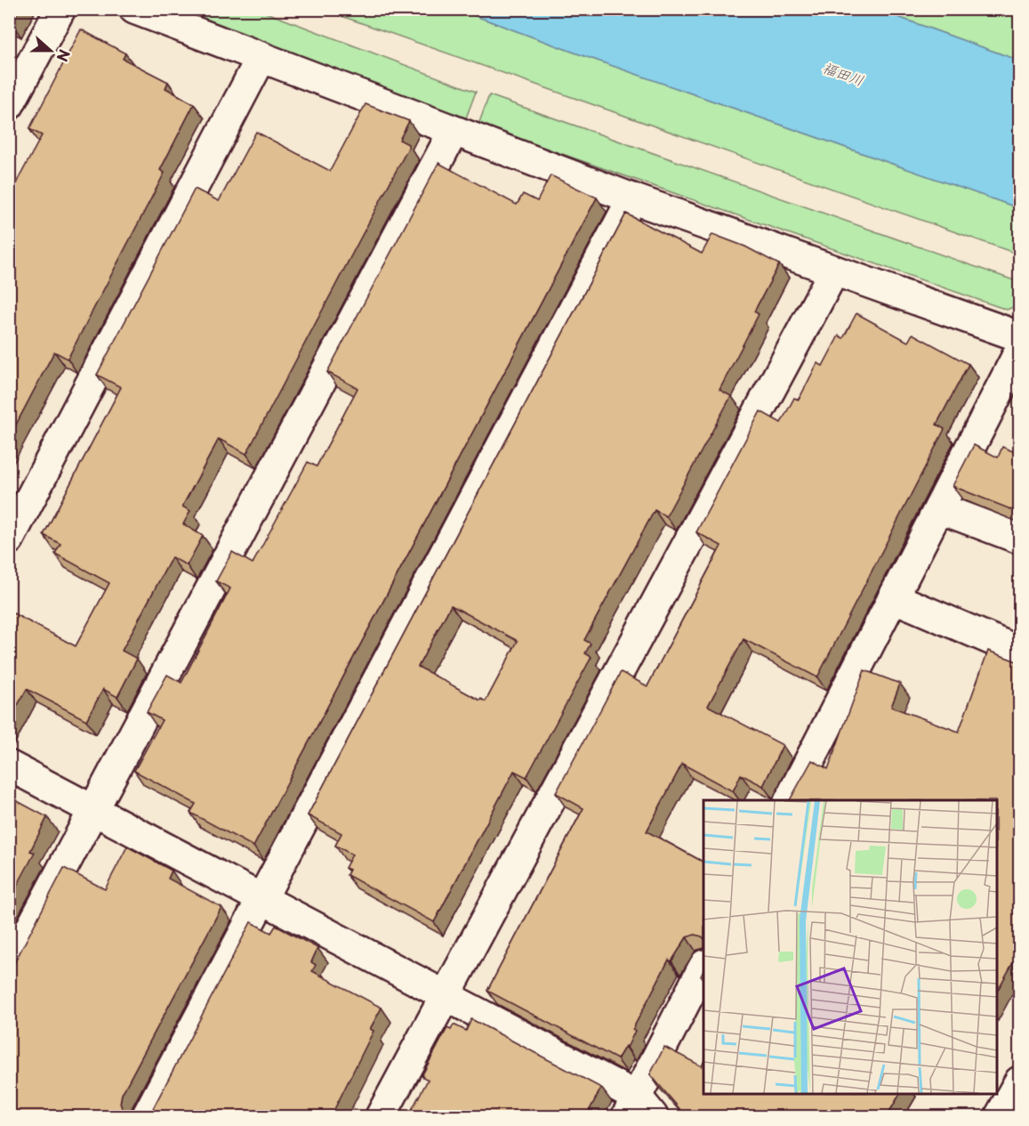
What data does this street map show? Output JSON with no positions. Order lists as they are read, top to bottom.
{
  "water": ["福田川"],
  "north": "right"
}
